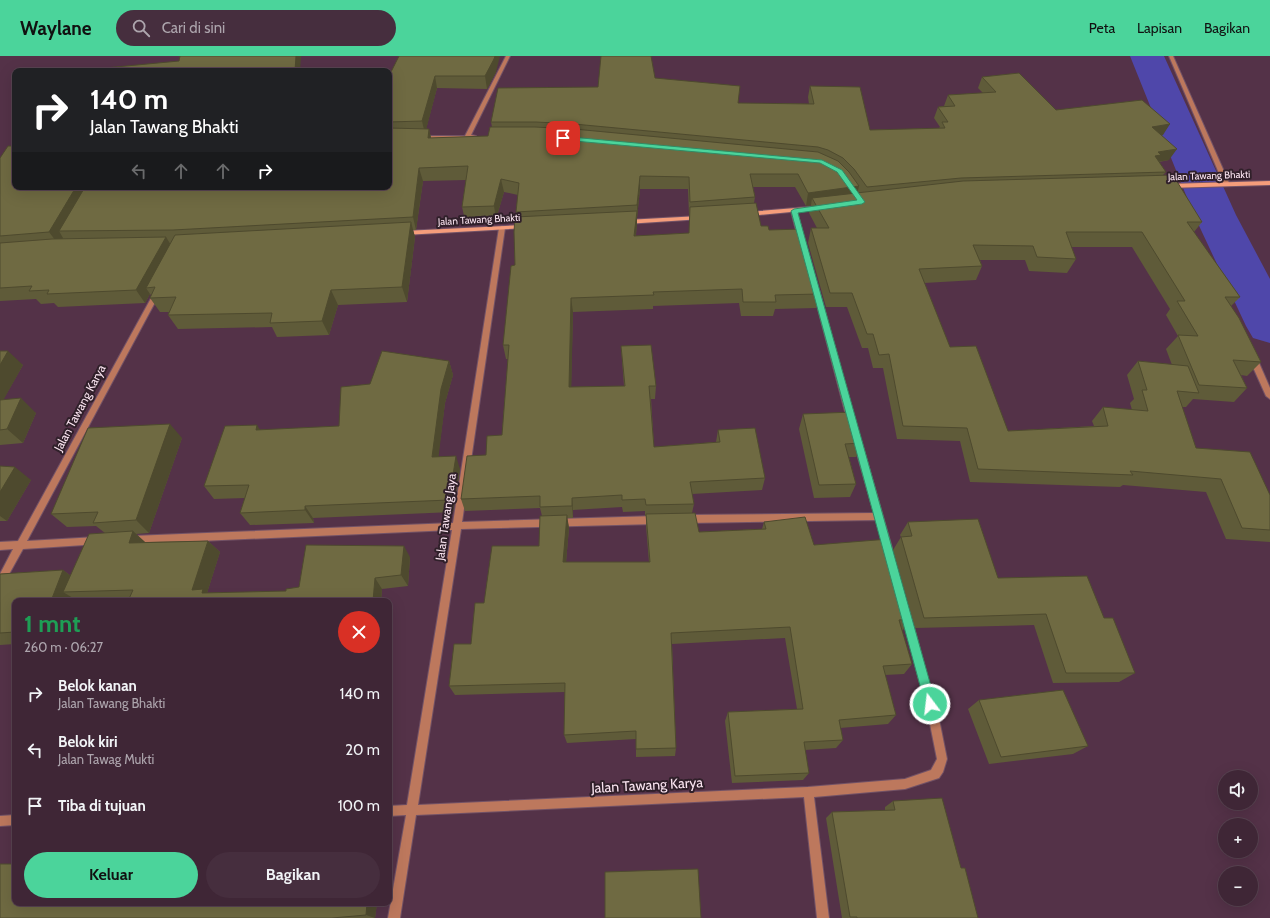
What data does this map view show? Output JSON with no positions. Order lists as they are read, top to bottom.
{
  "streets": {
    "street": ["Jalan Tawang Bhakti", "Jalan Tawang Karya", "Jalan Tawang Jaya"]
  },
  "crossings": [
    ["Jalan Tawang Bhakti", "Jalan Tawang Jaya"],
    ["Jalan Tawang Karya", "Jalan Tawang Jaya"]
  ],
  "page": {
    "header": "Waylane",
    "search": "Cari di sini",
    "nav": ["Peta", "Lapisan", "Bagikan"],
    "turn": ["140 m", "Jalan Tawang Bhakti"],
    "heading": ["1 mnt", "260 m · 06:27"],
    "list": [
      {
        "name": "Belok kanan",
        "note": "Jalan Tawang Bhakti",
        "value": "140 m"
      },
      {
        "name": "Belok kiri",
        "note": "Jalan Tawag Mukti",
        "value": "20 m"
      },
      {
        "name": "Tiba di tujuan",
        "value": "100 m"
      }
    ],
    "map_buttons": ["+", "−"],
    "buttons": ["Keluar", "Bagikan"]
  }
}
